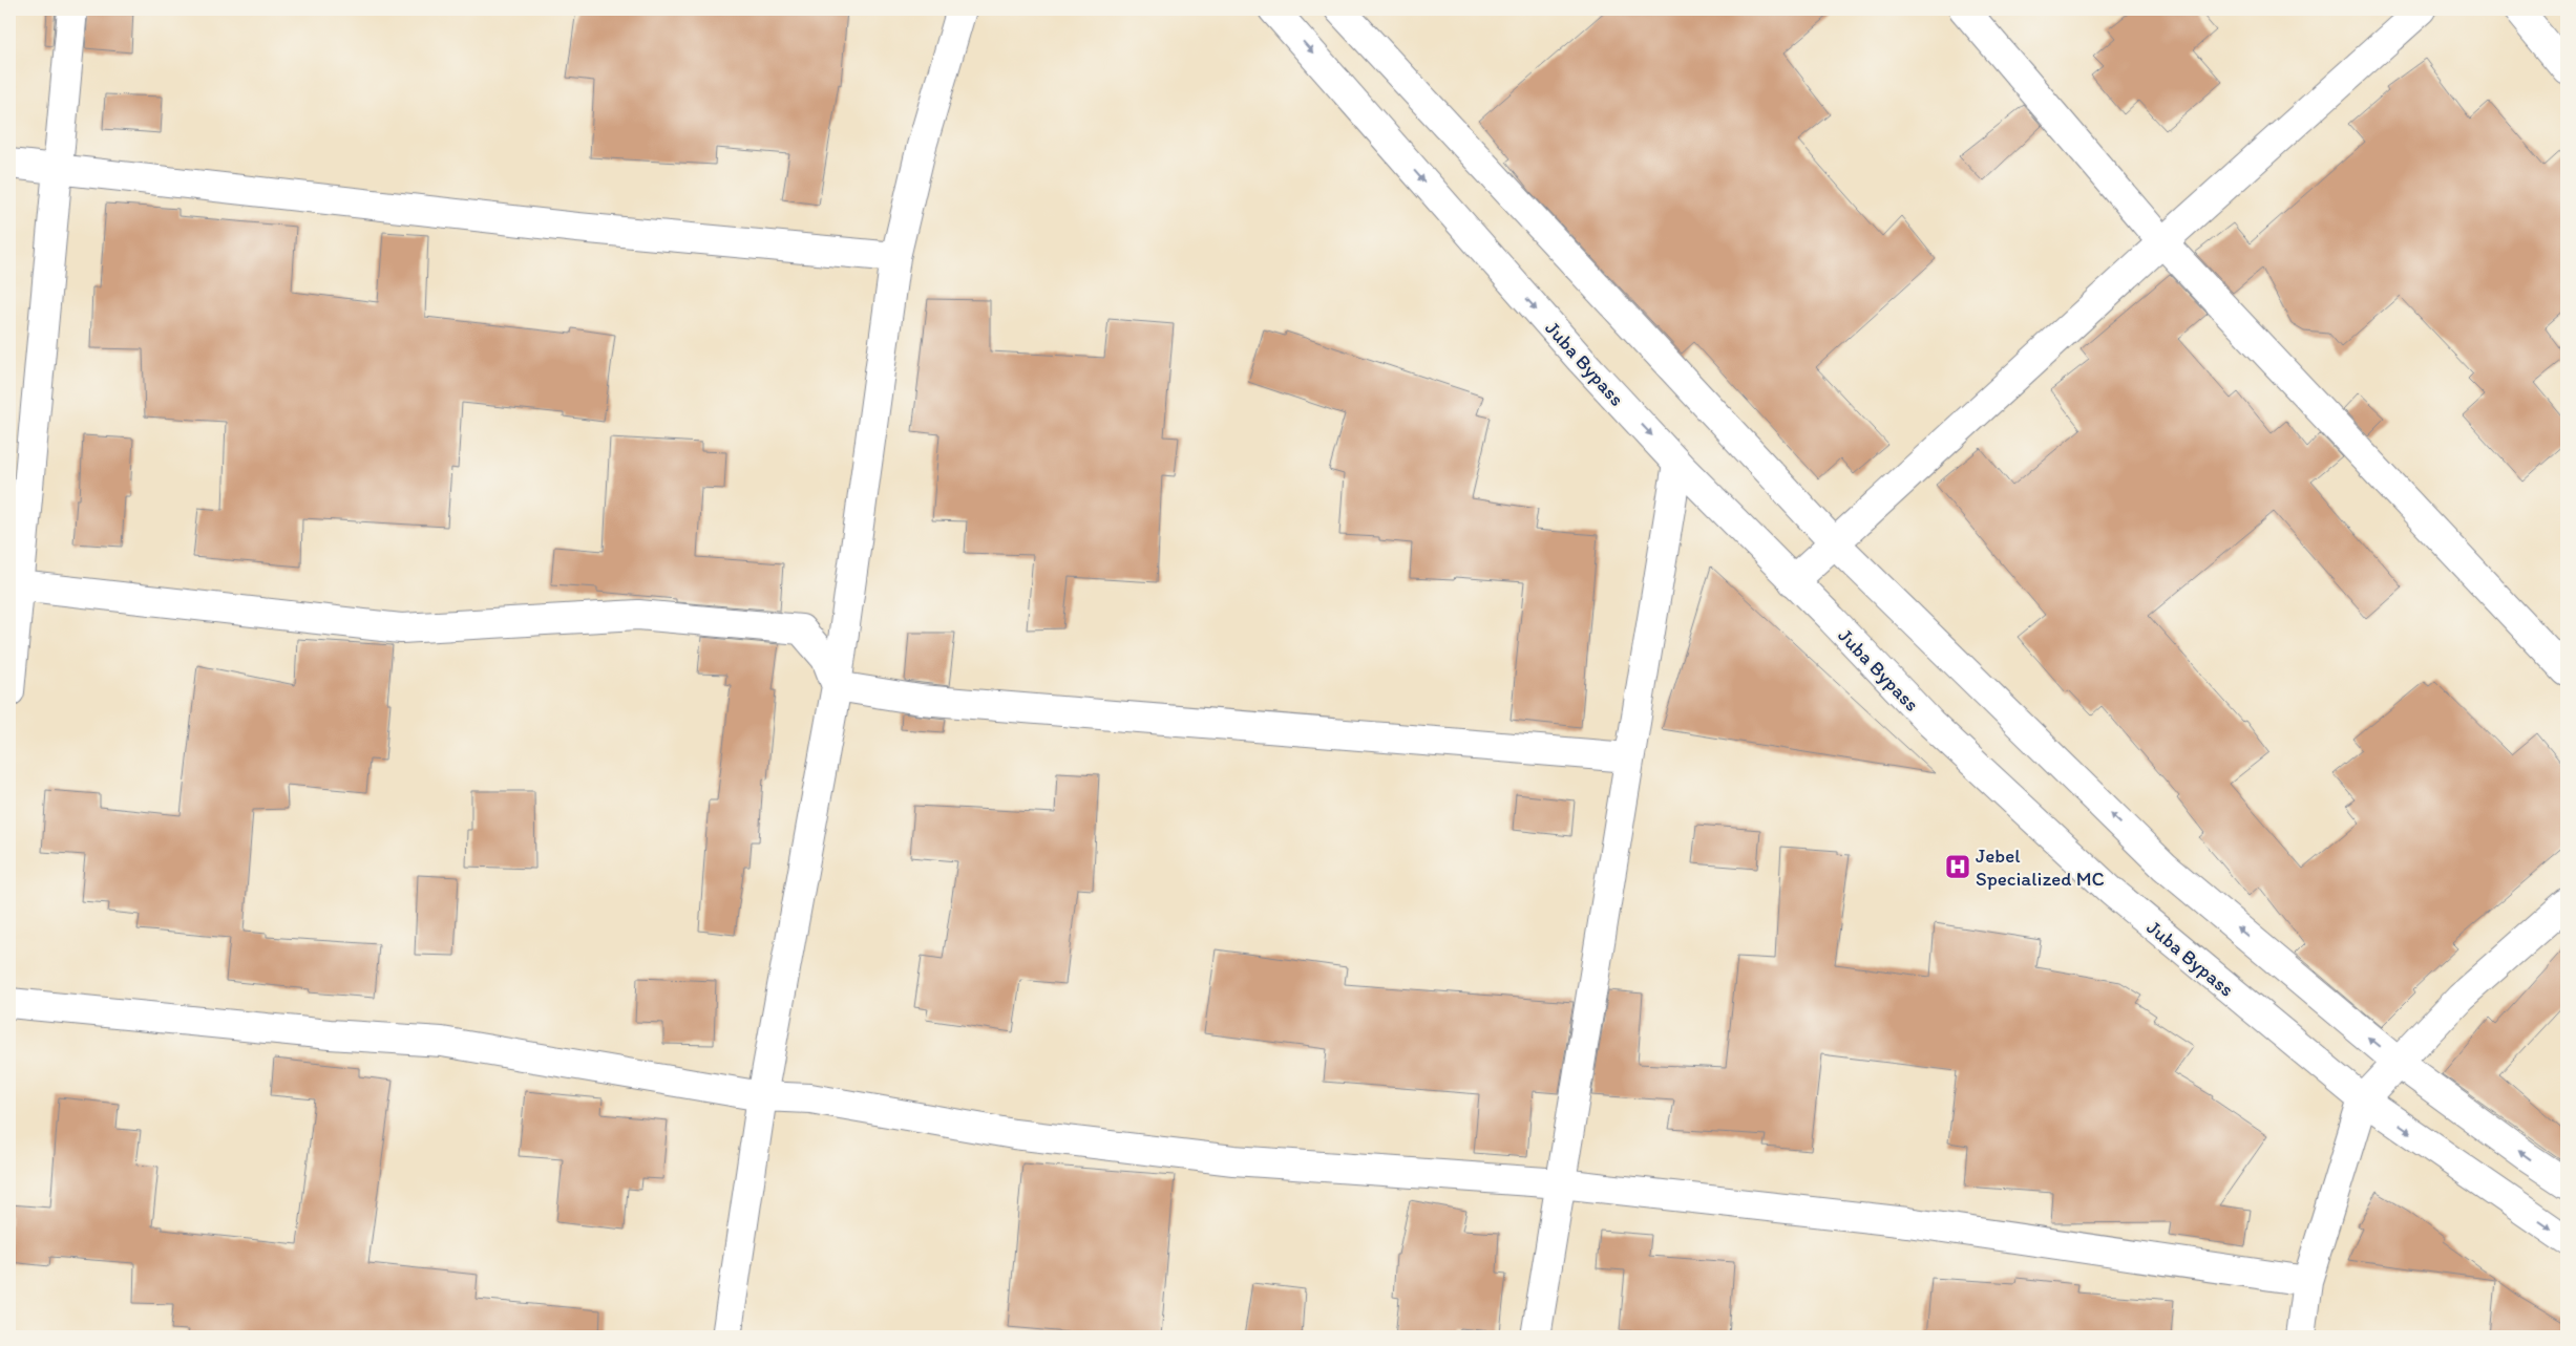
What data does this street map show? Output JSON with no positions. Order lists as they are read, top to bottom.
{
  "streets": {
    "street": ["Juba Bypass"]
  },
  "places": {
    "hospital": ["Jebel Specialized MC"]
  }
}
